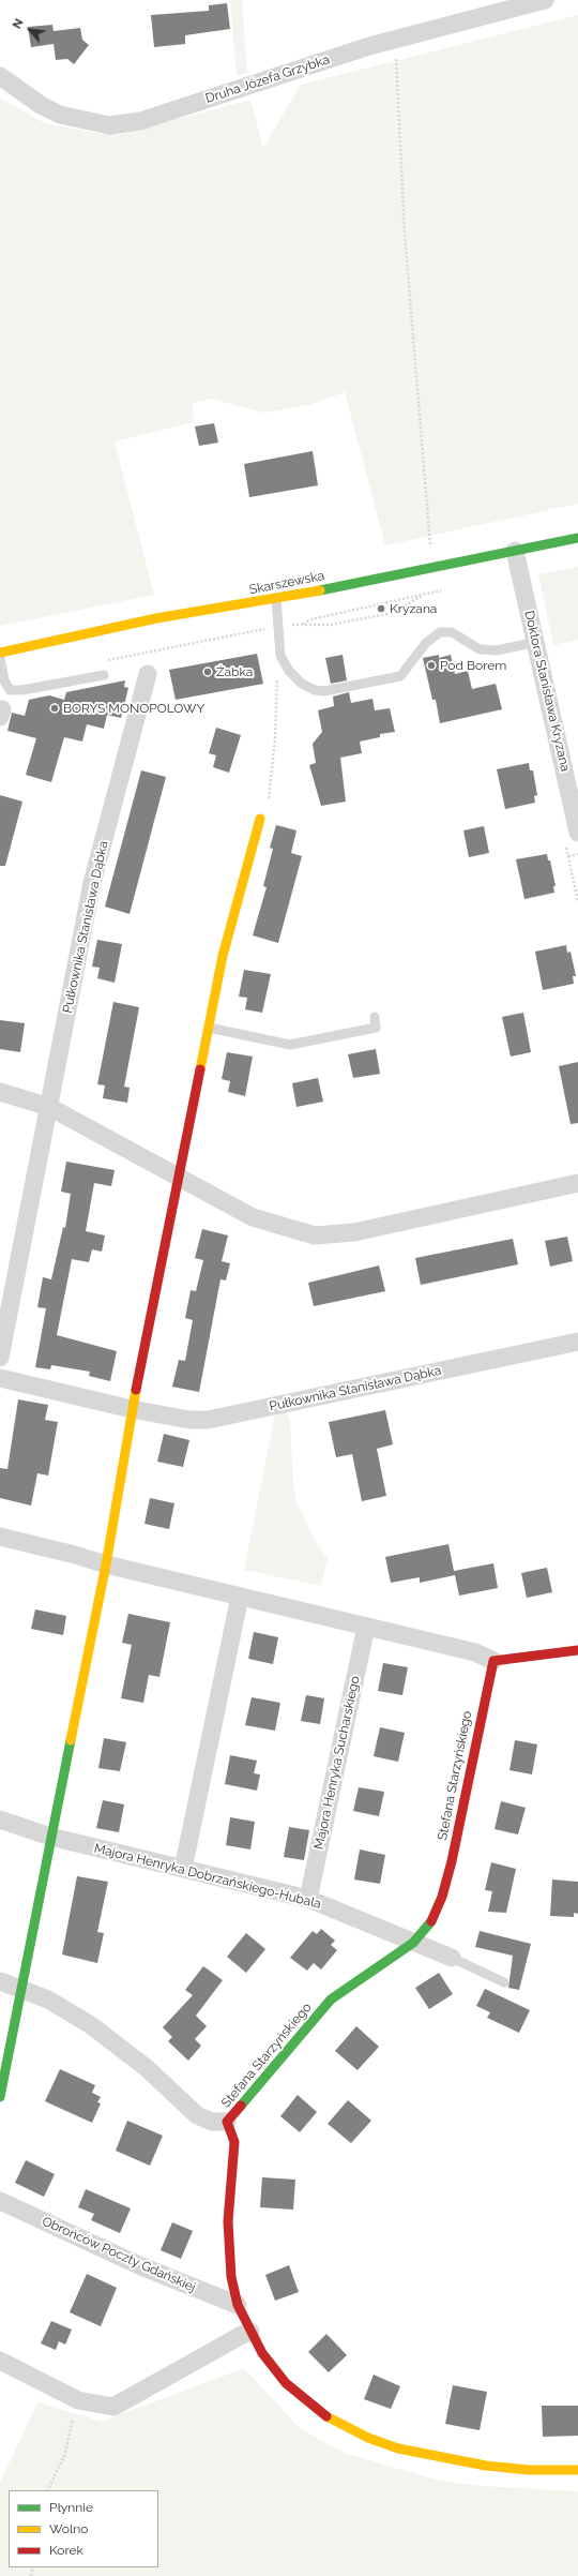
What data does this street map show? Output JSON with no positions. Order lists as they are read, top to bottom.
{
  "streets": {
    "street": [
      "Druha Józefa Grzybka",
      "Skarszewska",
      "Doktora Stanisława Kryzana",
      "Pułkownika Stanisława Dąbka",
      "Majora Henryka Sucharskiego",
      "Stefana Starzyńskiego",
      "Majora Henryka Dobrzańskiego-Hubala",
      "Obrońców Poczty Gdańskiej"
    ]
  },
  "crossings": [
    ["Skarszewska", "Doktora Stanisława Kryzana"],
    ["Majora Henryka Sucharskiego", "Majora Henryka Dobrzańskiego-Hubala"],
    ["Stefana Starzyńskiego", "Majora Henryka Dobrzańskiego-Hubala"],
    ["Stefana Starzyńskiego", "Obrońców Poczty Gdańskiej"]
  ],
  "places": [
    "Kryzana",
    "Pod Borem",
    "Żabka",
    "BORYS MONOPOLOWY"
  ],
  "legend": ["Płynnie", "Wolno", "Korek"],
  "north": "top left"
}
